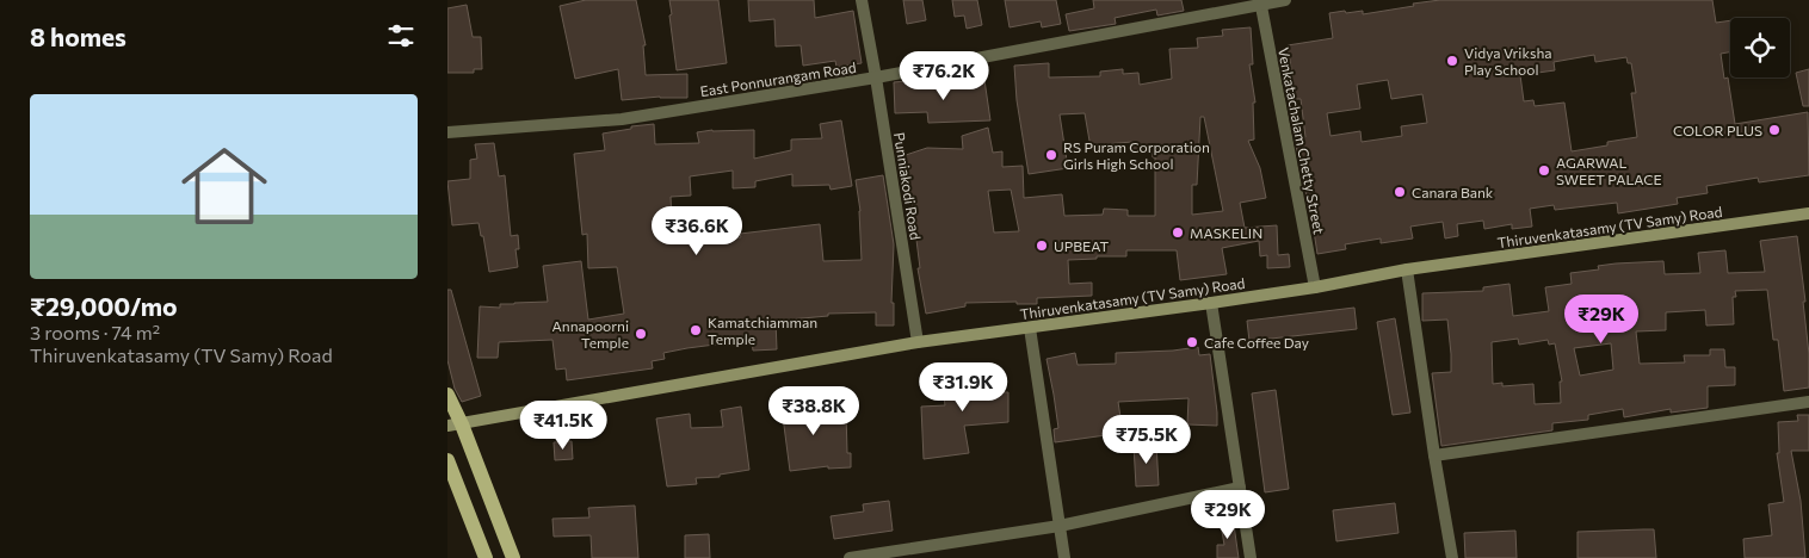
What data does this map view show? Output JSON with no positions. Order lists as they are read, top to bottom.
{
  "streets": {
    "main road": ["Thiruvenkatasamy (TV Samy) Road"],
    "street": ["East Ponnurangam Road", "Venkatachalam Chetty Street", "Punniakodi Road"]
  },
  "crossings": [
    ["East Ponnurangam Road", "Venkatachalam Chetty Street"],
    ["East Ponnurangam Road", "Punniakodi Road"],
    ["Venkatachalam Chetty Street", "Thiruvenkatasamy (TV Samy) Road"],
    ["Punniakodi Road", "Thiruvenkatasamy (TV Samy) Road"]
  ],
  "places": [
    "Vidya Vriksha Play School",
    "COLOR PLUS",
    "RS Puram Corporation Girls High School",
    "AGARWAL SWEET PALACE",
    "Canara Bank",
    "MASKELIN",
    "UPBEAT",
    "Kamatchiamman Temple",
    "Annapoorni Temple",
    "Cafe Coffee Day"
  ],
  "page": {
    "heading": "8 homes",
    "price": [
      "₹76.2K",
      "₹36.6K",
      "₹29K",
      "₹31.9K",
      "₹38.8K",
      "₹41.5K",
      "₹75.5K",
      "₹29K"
    ],
    "list": [
      {
        "name": "₹29,000/mo",
        "note": "3 rooms · 74 m² · Thiruvenkatasamy (TV Samy) Road"
      }
    ]
  }
}
